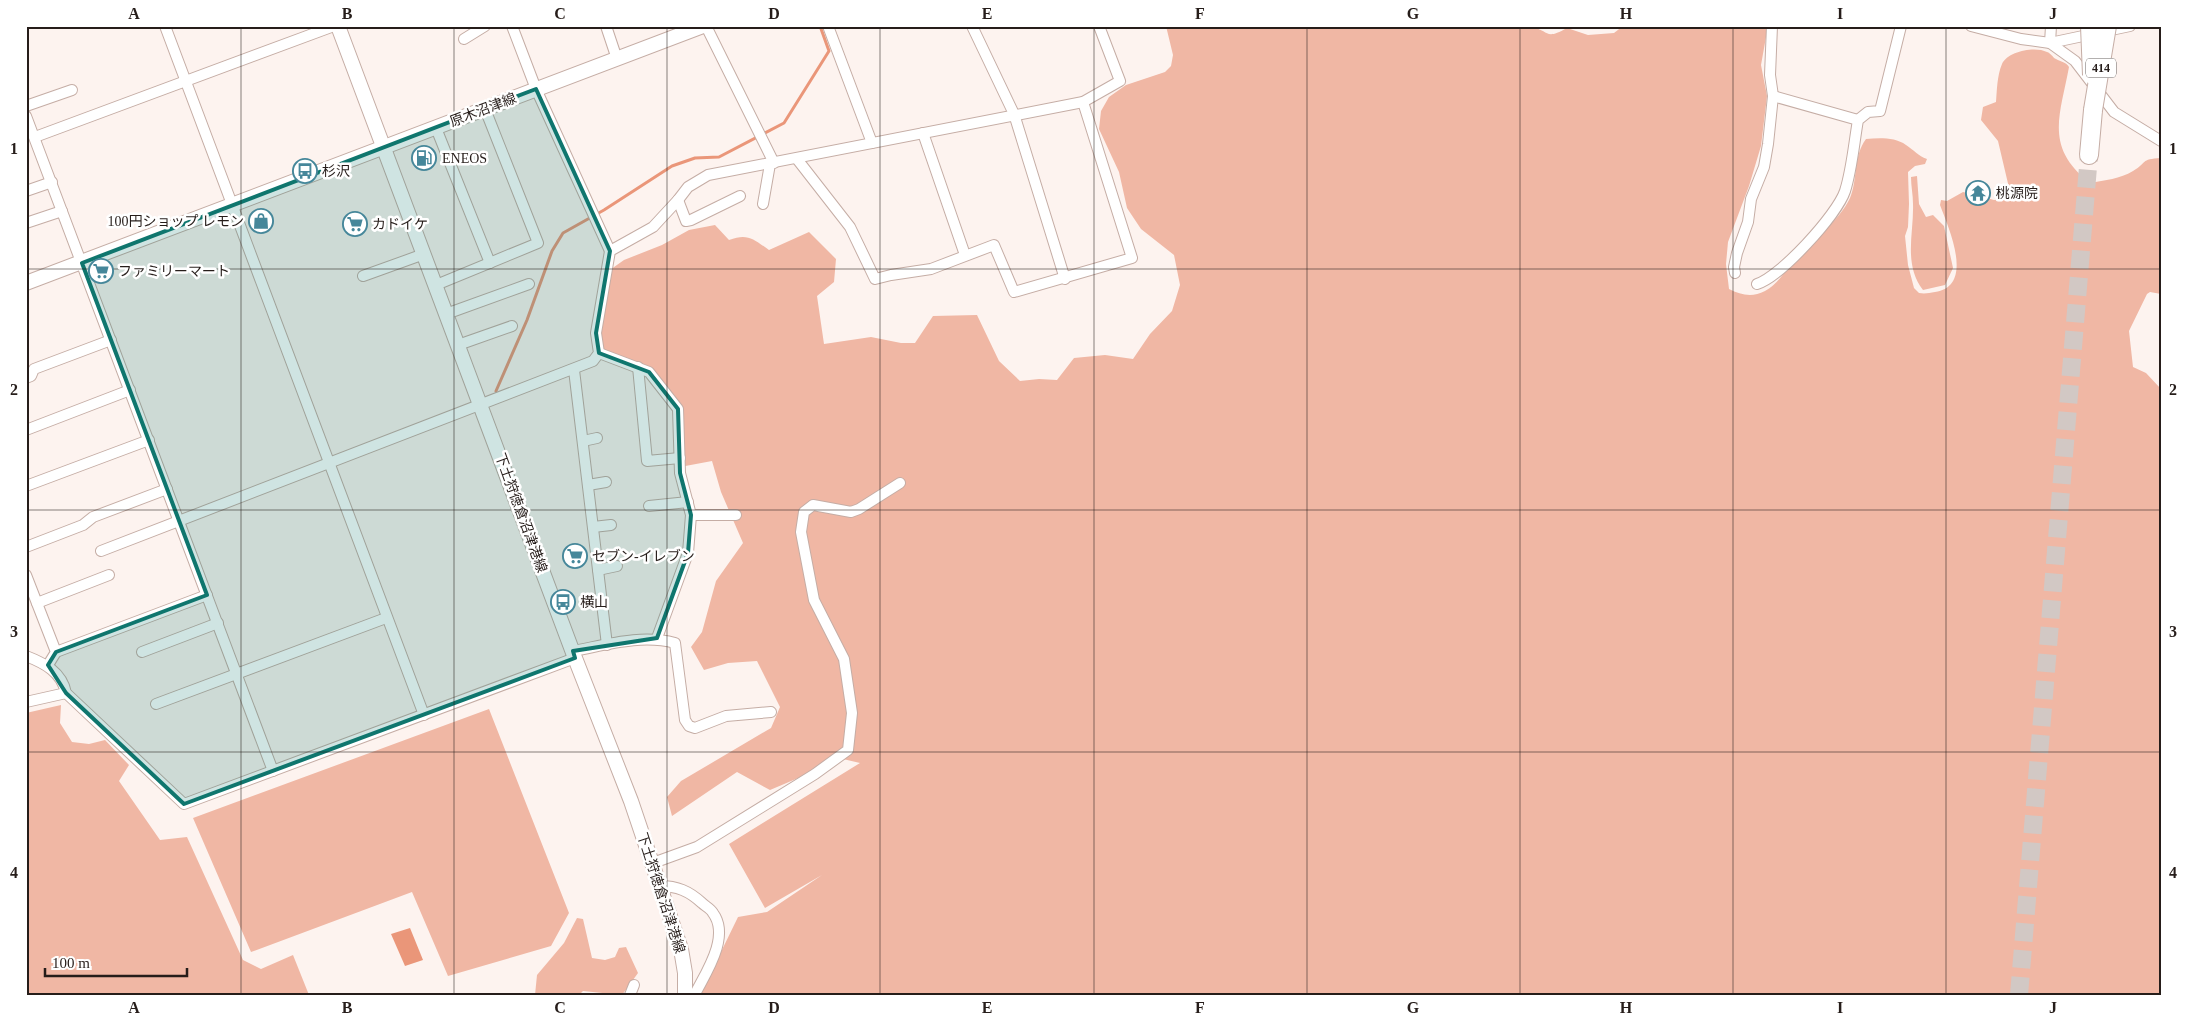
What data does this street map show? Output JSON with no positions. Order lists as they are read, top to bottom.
{
  "streets": {
    "highway": ["414"],
    "main road": ["原木沼津線", "下土狩徳倉沼津港線"]
  },
  "crossings": [
    ["原木沼津線", "下土狩徳倉沼津港線"]
  ],
  "places": {
    "fuel station": ["ENEOS"],
    "bus stop": ["杉沢", "横山"],
    "temple": ["桃源院"],
    "shop": ["100円ショップ レモン"],
    "supermarket": ["カドイケ", "ファミリーマート", "セブン-イレブン"]
  },
  "scale_bar": "100 m",
  "grid": {
    "columns": [
      "A",
      "B",
      "C",
      "D",
      "E",
      "F",
      "G",
      "H",
      "I",
      "J"
    ],
    "rows": [
      "1",
      "2",
      "3",
      "4"
    ]
  }
}
